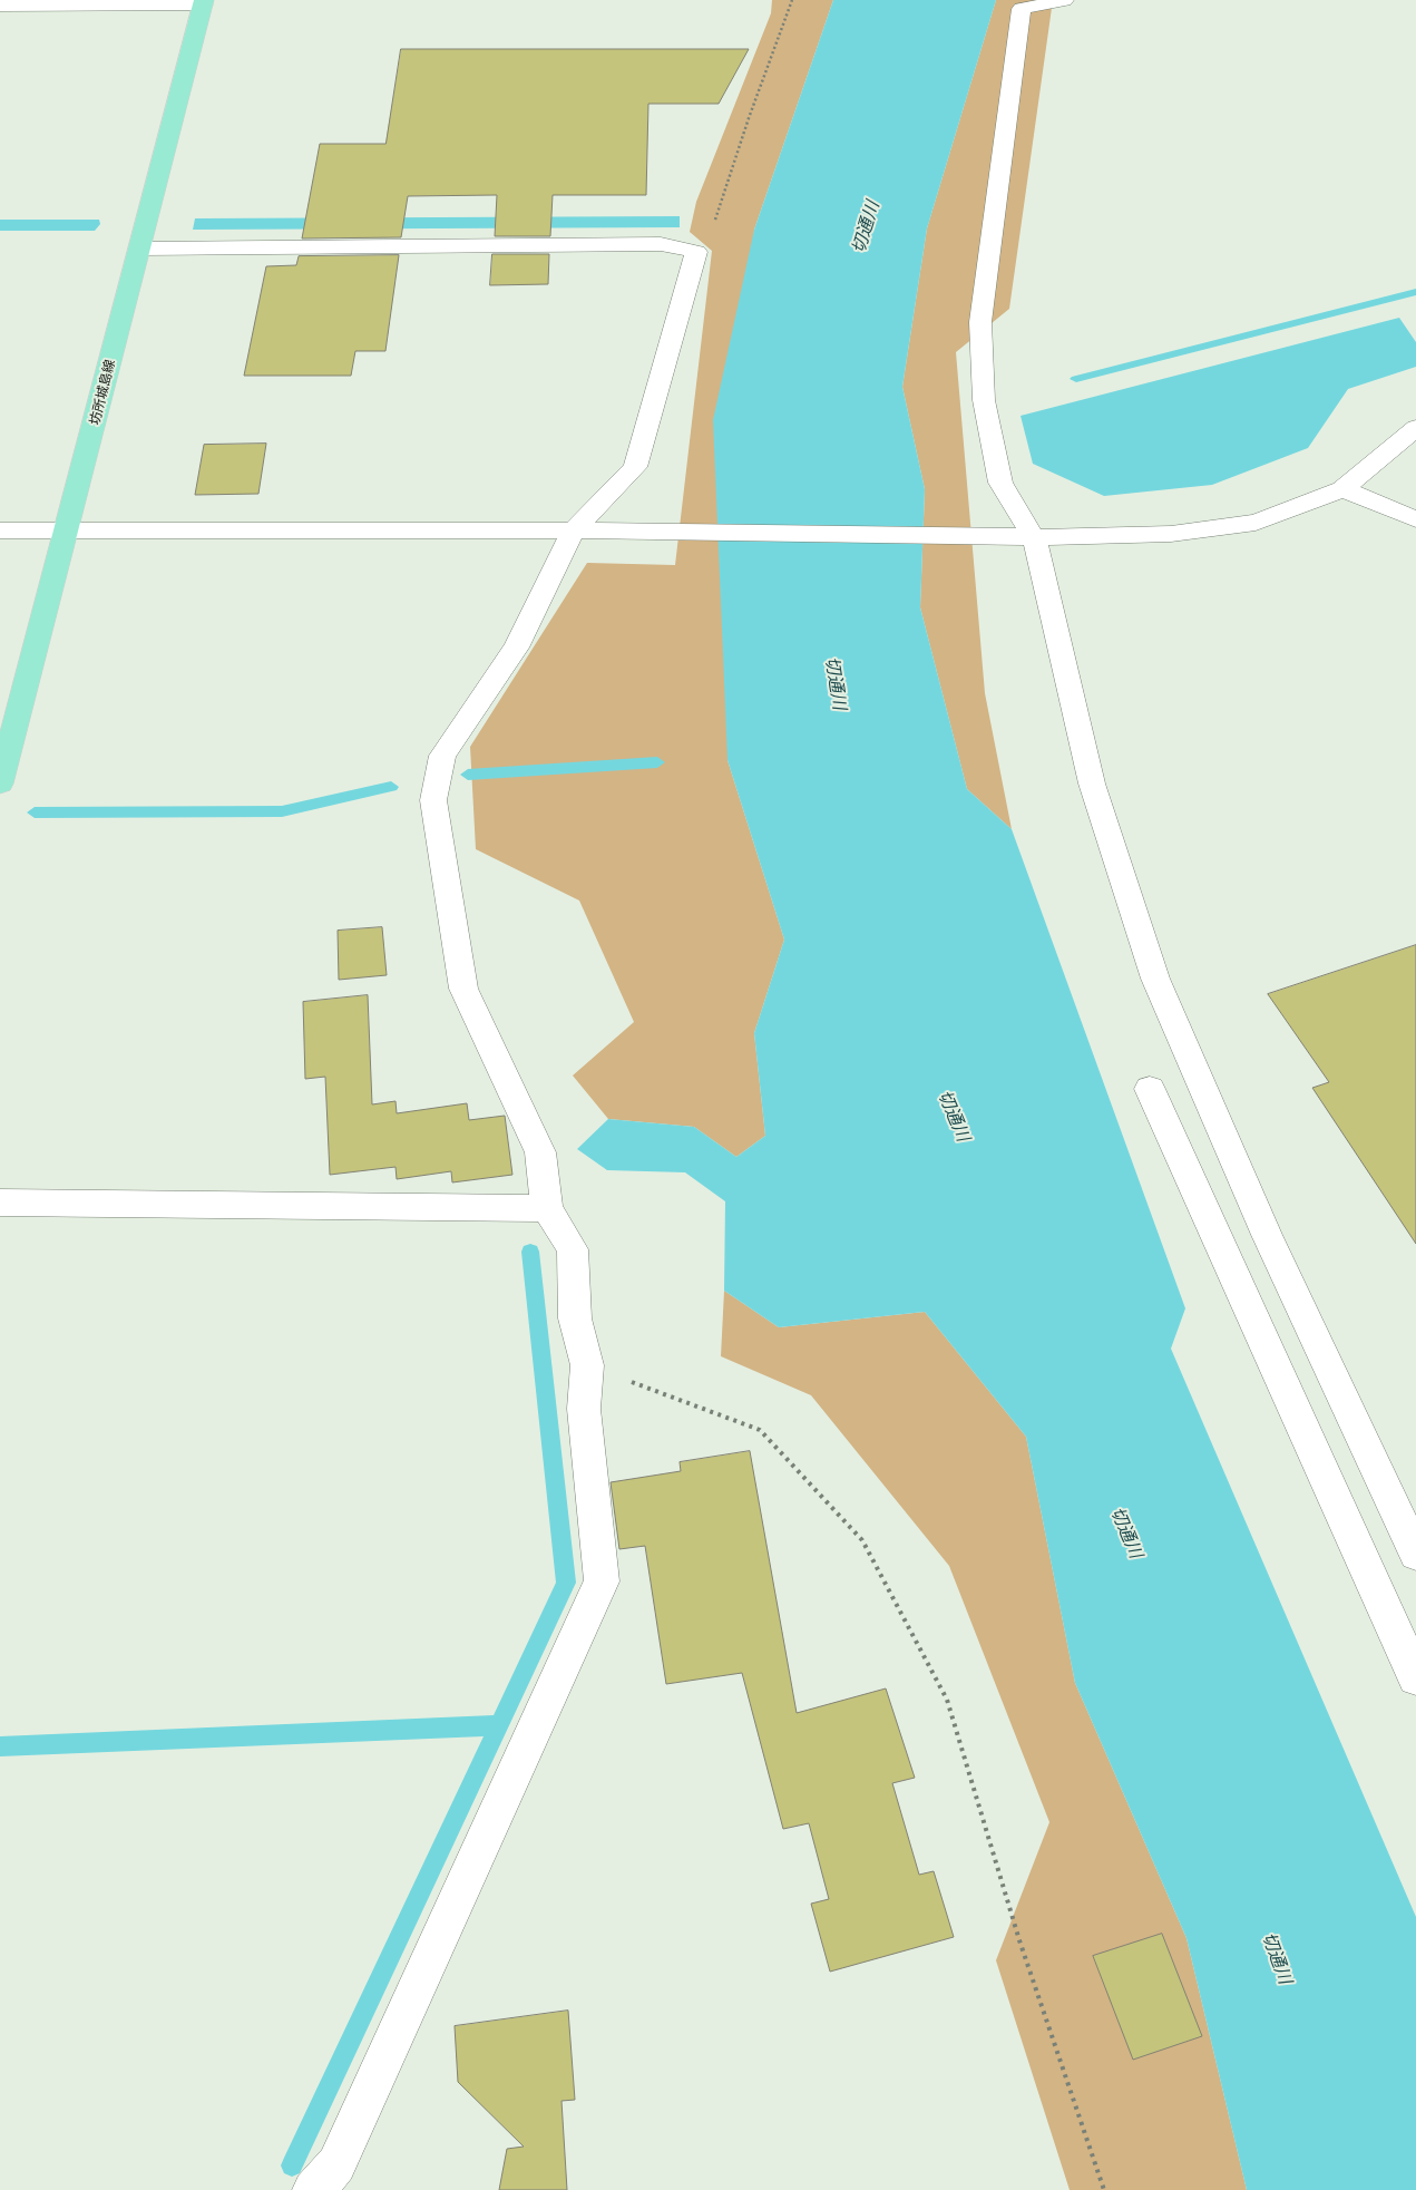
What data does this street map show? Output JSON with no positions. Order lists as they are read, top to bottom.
{
  "streets": {
    "main road": ["坊所城島線"]
  },
  "water": ["切通川"]
}
